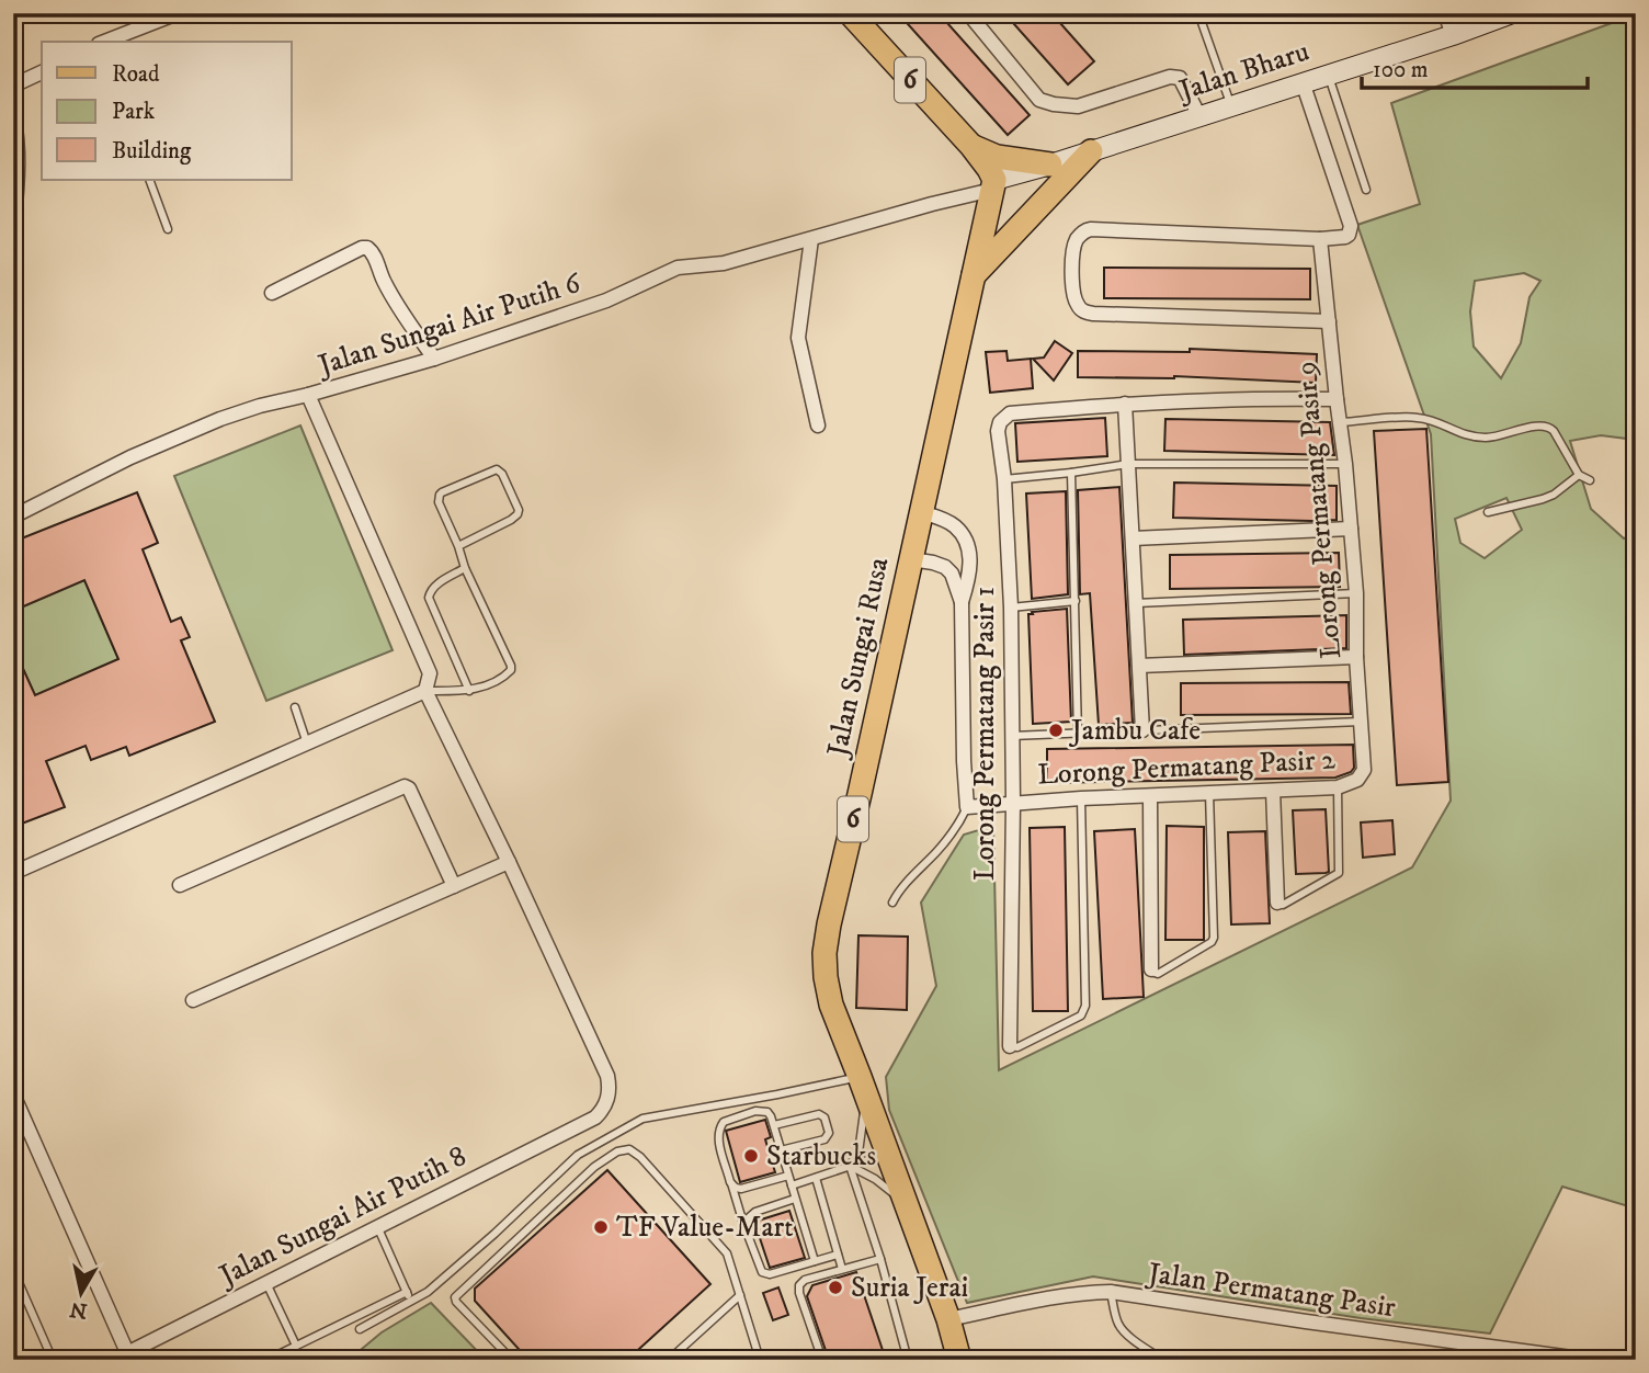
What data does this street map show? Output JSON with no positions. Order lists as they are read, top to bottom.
{
  "streets": {
    "main road": ["Jalan Bharu", "6", "Jalan Sungai Rusa"],
    "street": [
      "Jalan Sungai Air Putih 6",
      "Lorong Permatang Pasir 9",
      "Lorong Permatang Pasir 1",
      "Lorong Permatang Pasir 2",
      "Jalan Sungai Air Putih 8",
      "Jalan Permatang Pasir"
    ]
  },
  "crossings": [
    ["Jalan Bharu", "6"],
    ["Jalan Bharu", "Jalan Sungai Air Putih 6"],
    ["Jalan Bharu", "Jalan Sungai Rusa"],
    ["6", "Jalan Sungai Air Putih 6"],
    ["6", "Jalan Sungai Rusa"],
    ["Jalan Sungai Air Putih 6", "Jalan Sungai Rusa"],
    ["Lorong Permatang Pasir 9", "Lorong Permatang Pasir 2"],
    ["Jalan Sungai Rusa", "Jalan Permatang Pasir"],
    ["Lorong Permatang Pasir 1", "Lorong Permatang Pasir 2"]
  ],
  "places": [
    "Jambu Cafe",
    "Starbucks",
    "TF Value-Mart",
    "Suria Jerai"
  ],
  "legend": ["Road", "Park", "Building"],
  "scale_bar": "100 m",
  "north": "bottom"
}
